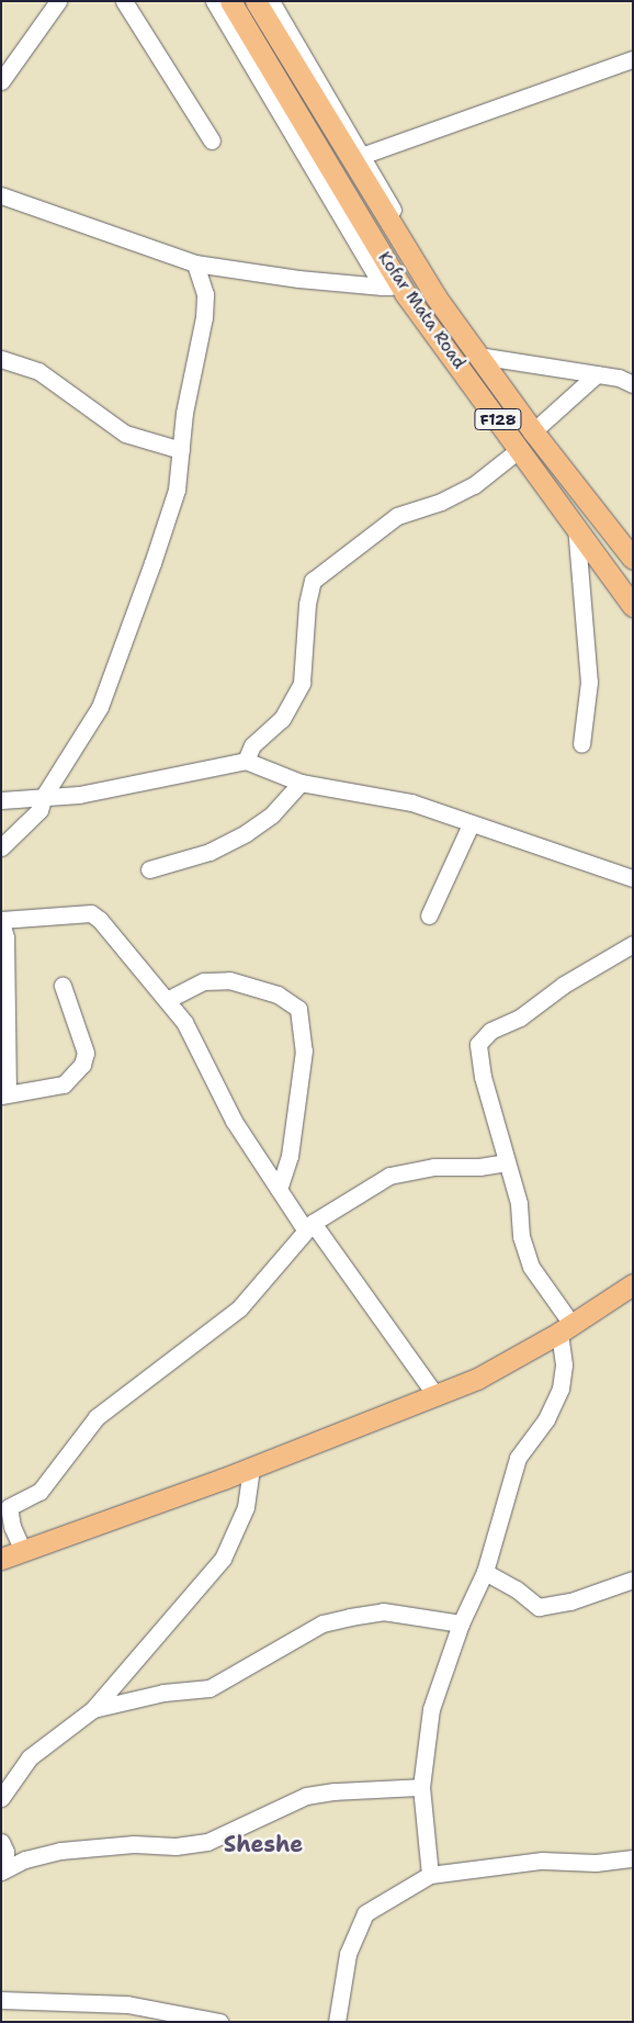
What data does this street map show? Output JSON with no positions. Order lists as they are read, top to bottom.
{
  "streets": {
    "main road": ["Kofar Mata Road", "F128"]
  },
  "districts": ["Sheshe"]
}
